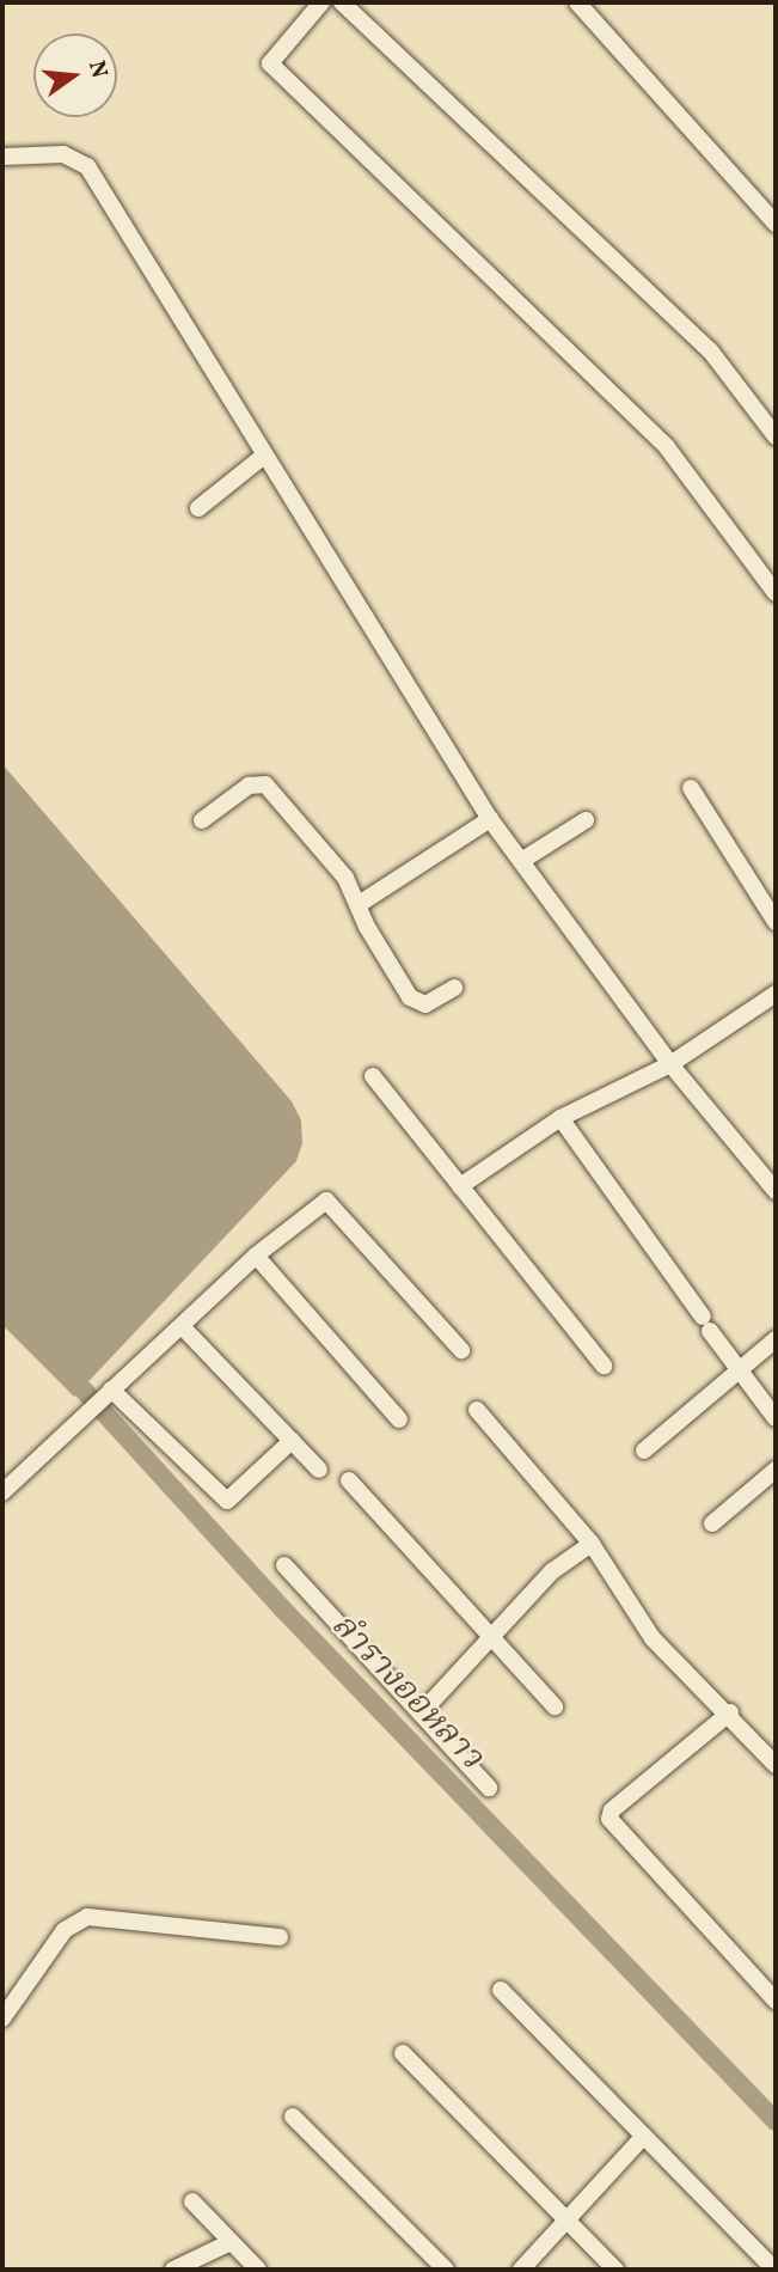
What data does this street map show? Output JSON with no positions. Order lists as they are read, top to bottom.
{
  "water": ["ลำรางออหลาว"],
  "north": "right"
}
